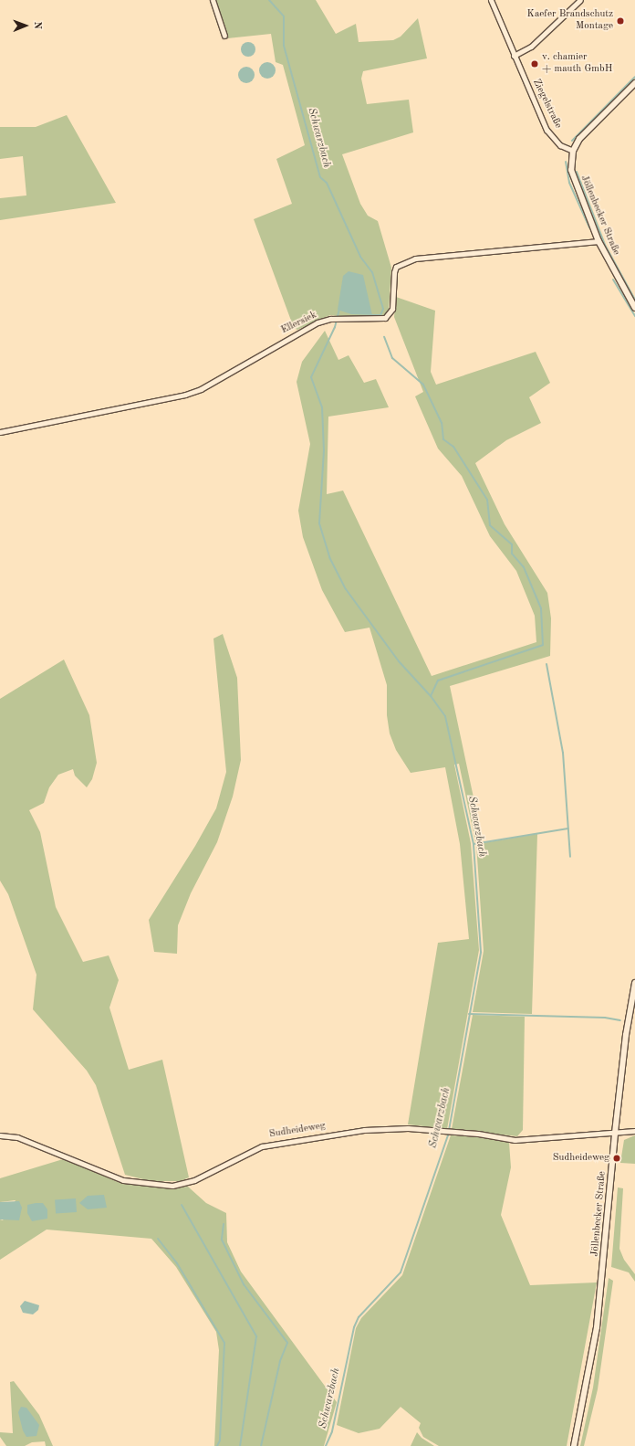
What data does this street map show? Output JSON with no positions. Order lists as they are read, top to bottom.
{
  "streets": {
    "street": [
      "Ziegelstraße",
      "Jöllenbecker Straße",
      "Ellersiek",
      "Sudheideweg"
    ]
  },
  "crossings": [
    ["Ziegelstraße", "Jöllenbecker Straße"],
    ["Jöllenbecker Straße", "Ellersiek"],
    ["Jöllenbecker Straße", "Sudheideweg"]
  ],
  "water": ["Schwarzbach"],
  "places": ["Kaefer Brandschutz Montage", "v. chamier + mauth GmbH", "Sudheideweg"],
  "north": "right"
}
